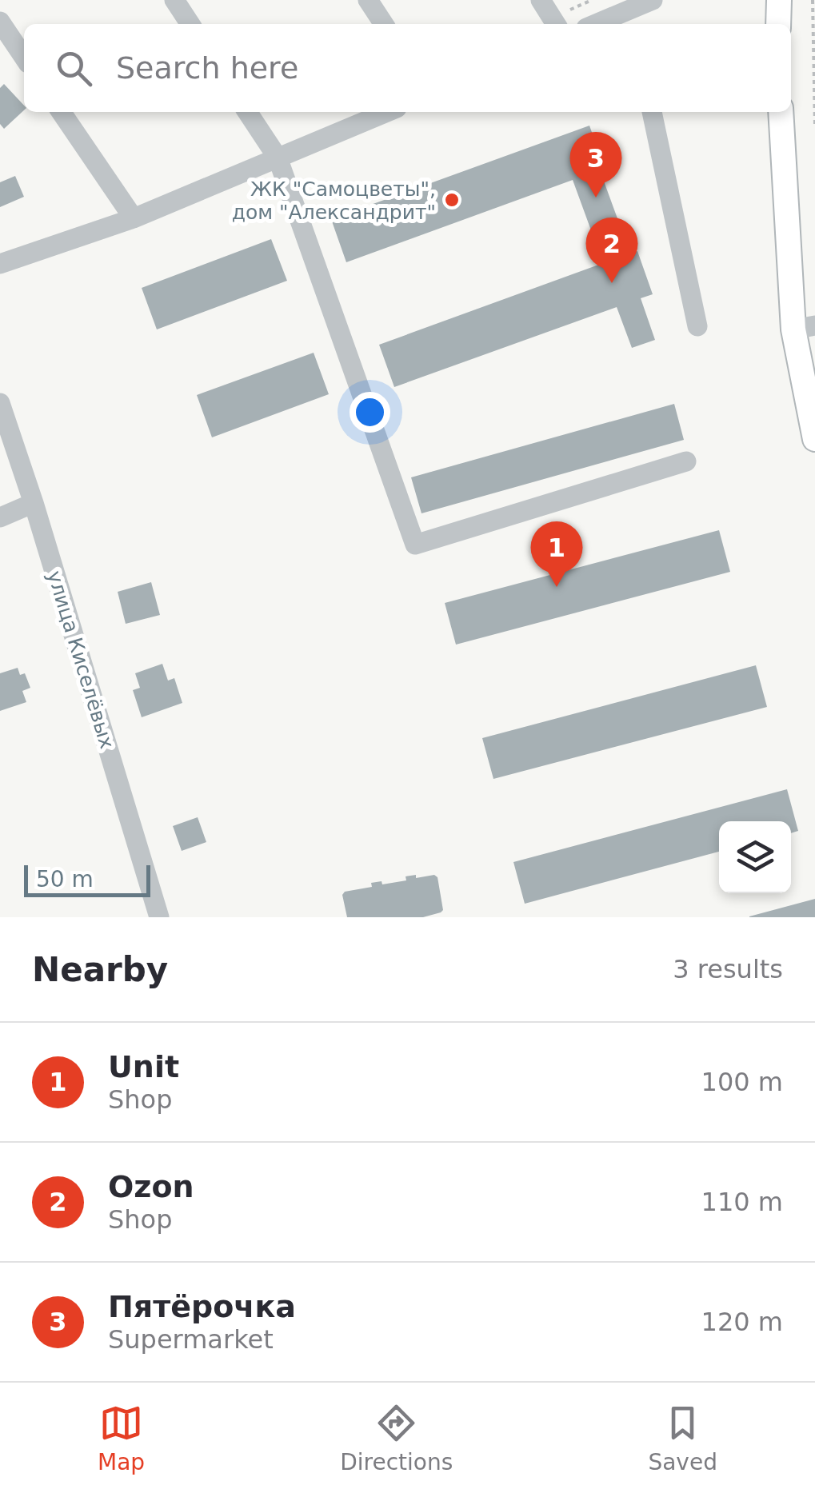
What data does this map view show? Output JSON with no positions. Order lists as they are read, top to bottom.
{
  "streets": {
    "street": ["улица Киселёвых"]
  },
  "places": ["ЖК \"Самоцветы\", дом \"Александрит\""],
  "scale_bar": "50 m",
  "page": {
    "search": "Search here",
    "pins": ["3", "2", "1"],
    "scale": "50 m",
    "heading": ["Nearby", "3 results"],
    "list": [
      {
        "mark": "1",
        "name": "Unit",
        "note": "Shop",
        "value": "100 m"
      },
      {
        "mark": "2",
        "name": "Ozon",
        "note": "Shop",
        "value": "110 m"
      },
      {
        "mark": "3",
        "name": "Пятёрочка",
        "note": "Supermarket",
        "value": "120 m"
      }
    ],
    "nav": ["Map", "Directions", "Saved"]
  }
}
